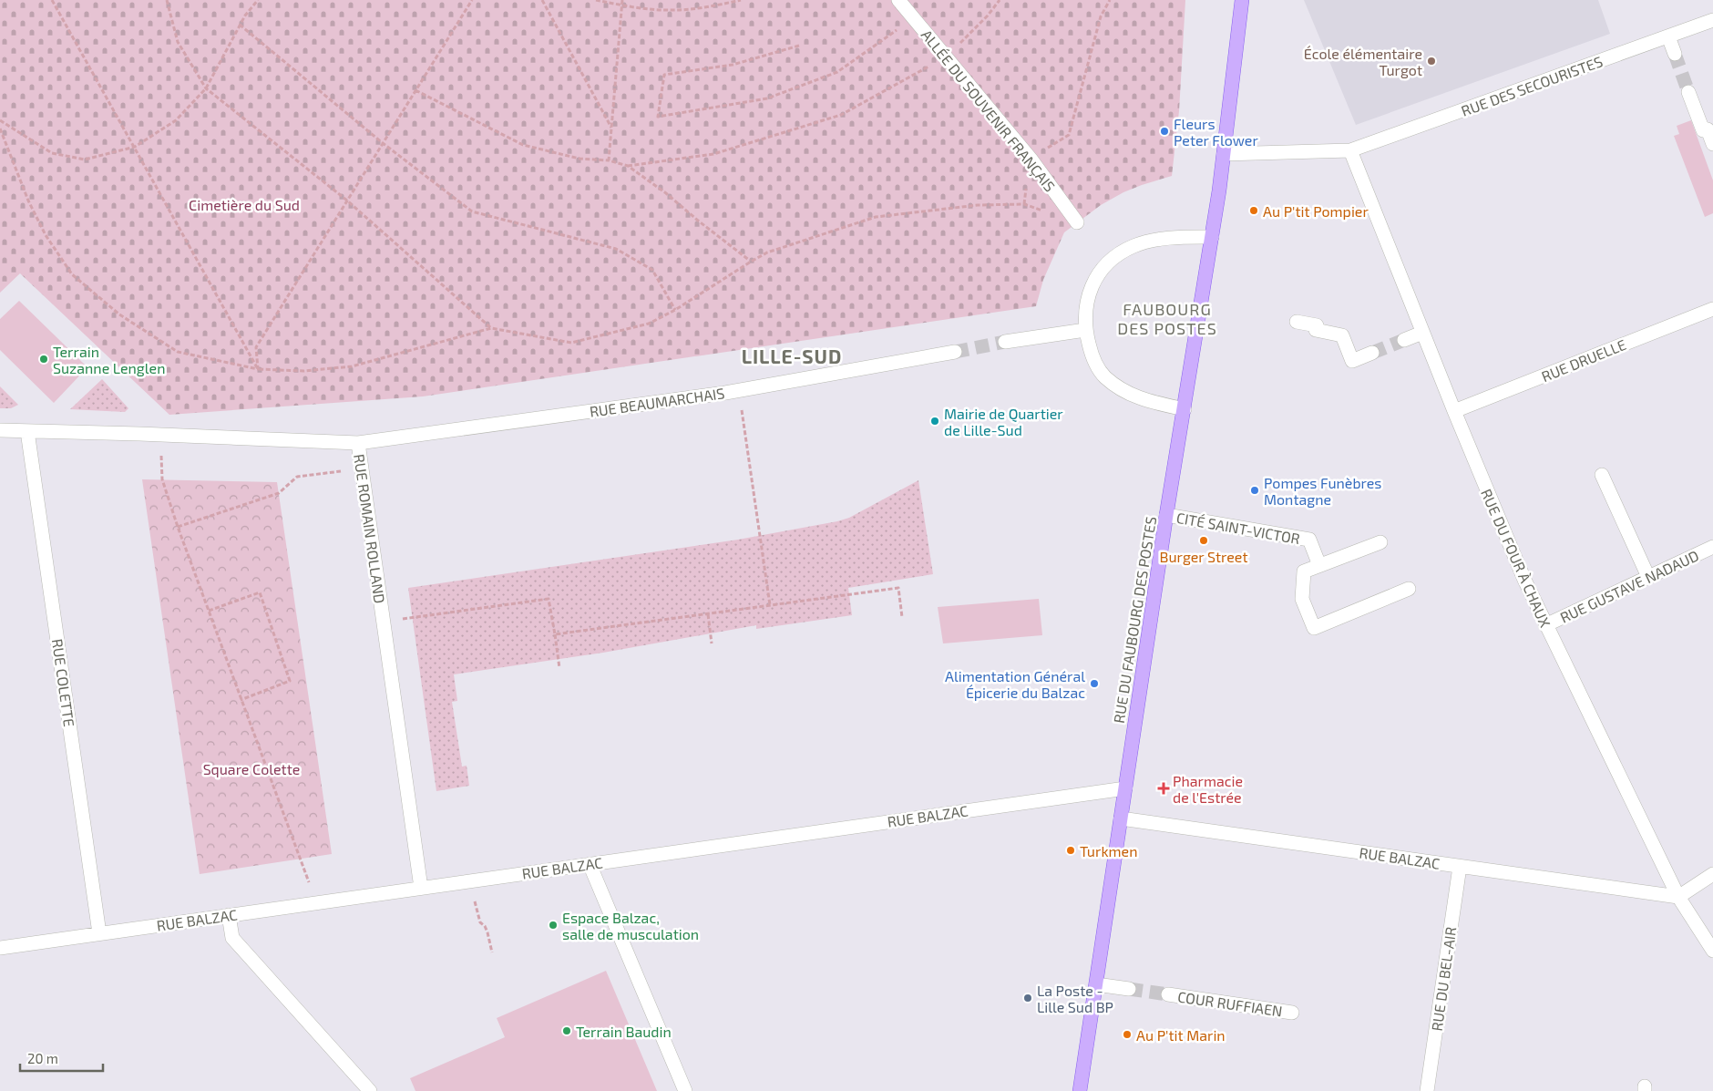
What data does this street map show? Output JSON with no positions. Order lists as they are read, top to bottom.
{
  "streets": {
    "main road": ["RUE DU FAUBOURG DES POSTES"],
    "street": [
      "RUE DES SECOURISTES",
      "ALLÉE DU SOUVENIR FRANÇAIS",
      "RUE DRUELLE",
      "RUE BEAUMARCHAIS",
      "CITÉ SAINT-VICTOR",
      "RUE ROMAIN ROLLAND",
      "RUE DU FOUR À CHAUX",
      "RUE GUSTAVE NADAUD",
      "RUE COLETTE",
      "RUE BALZAC",
      "RUE DU BEL-AIR",
      "COUR RUFFIAEN"
    ]
  },
  "crossings": [
    ["RUE DES SECOURISTES", "RUE DU FOUR À CHAUX"],
    ["RUE DRUELLE", "RUE DU FOUR À CHAUX"],
    ["RUE BEAUMARCHAIS", "RUE ROMAIN ROLLAND"],
    ["CITÉ SAINT-VICTOR", "RUE DU FAUBOURG DES POSTES"],
    ["RUE ROMAIN ROLLAND", "RUE COLETTE"],
    ["RUE ROMAIN ROLLAND", "RUE BALZAC"],
    ["RUE DU FOUR À CHAUX", "RUE GUSTAVE NADAUD"],
    ["RUE DU FOUR À CHAUX", "RUE BALZAC"],
    ["RUE DU FAUBOURG DES POSTES", "RUE BALZAC"],
    ["RUE COLETTE", "RUE BALZAC"],
    ["RUE BALZAC", "RUE DU BEL-AIR"]
  ],
  "districts": ["FAUBOURG DES POSTES", "LILLE-SUD"],
  "parks": ["Cimetière du Sud", "Square Colette"],
  "places": {
    "other": [
      "École élémentaire Turgot",
      "Fleurs Peter Flower",
      "Au P'tit Pompier",
      "Terrain Suzanne Lenglen",
      "Mairie de Quartier de Lille-Sud",
      "Pompes Funèbres Montagne",
      "Burger Street",
      "Alimentation Général Épicerie du Balzac",
      "Turkmen",
      "Espace Balzac, salle de musculation",
      "La Poste - Lille Sud BP",
      "Terrain Baudin",
      "Au P'tit Marin"
    ],
    "health": ["Pharmacie de l'Estrée"]
  },
  "scale_bar": "20 m"
}
